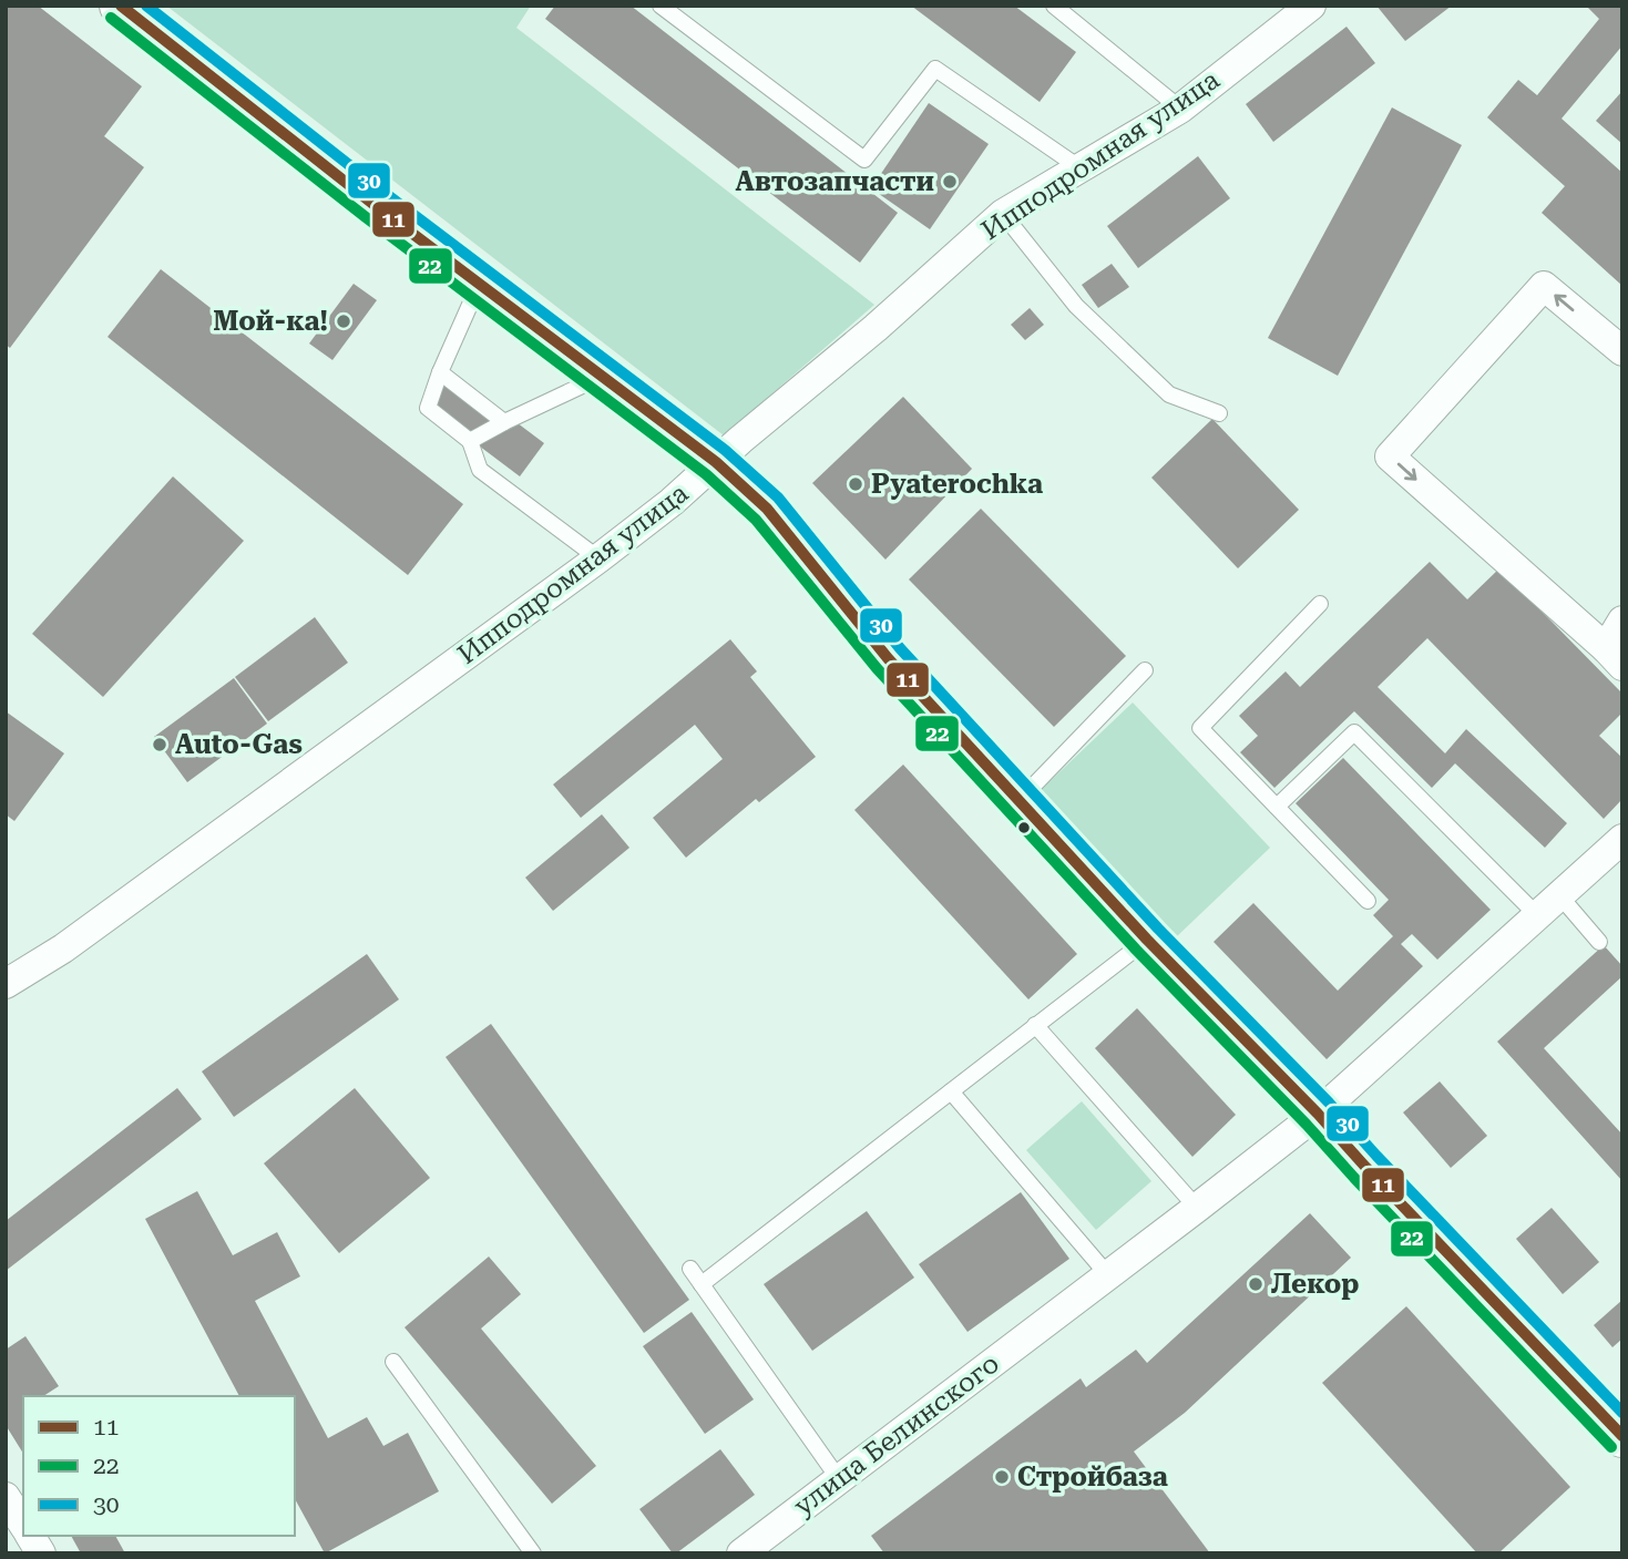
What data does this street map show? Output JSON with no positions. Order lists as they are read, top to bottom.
{
  "streets": {
    "street": ["Ипподромная улица", "улица Белинского"]
  },
  "places": [
    "Автозапчасти",
    "Мой-ка!",
    "Pyaterochka",
    "Auto-Gas",
    "Лекор",
    "Стройбаза"
  ],
  "lines": ["transit line 11", "transit line 30", "transit line 22"],
  "legend": ["11", "22", "30"]
}
